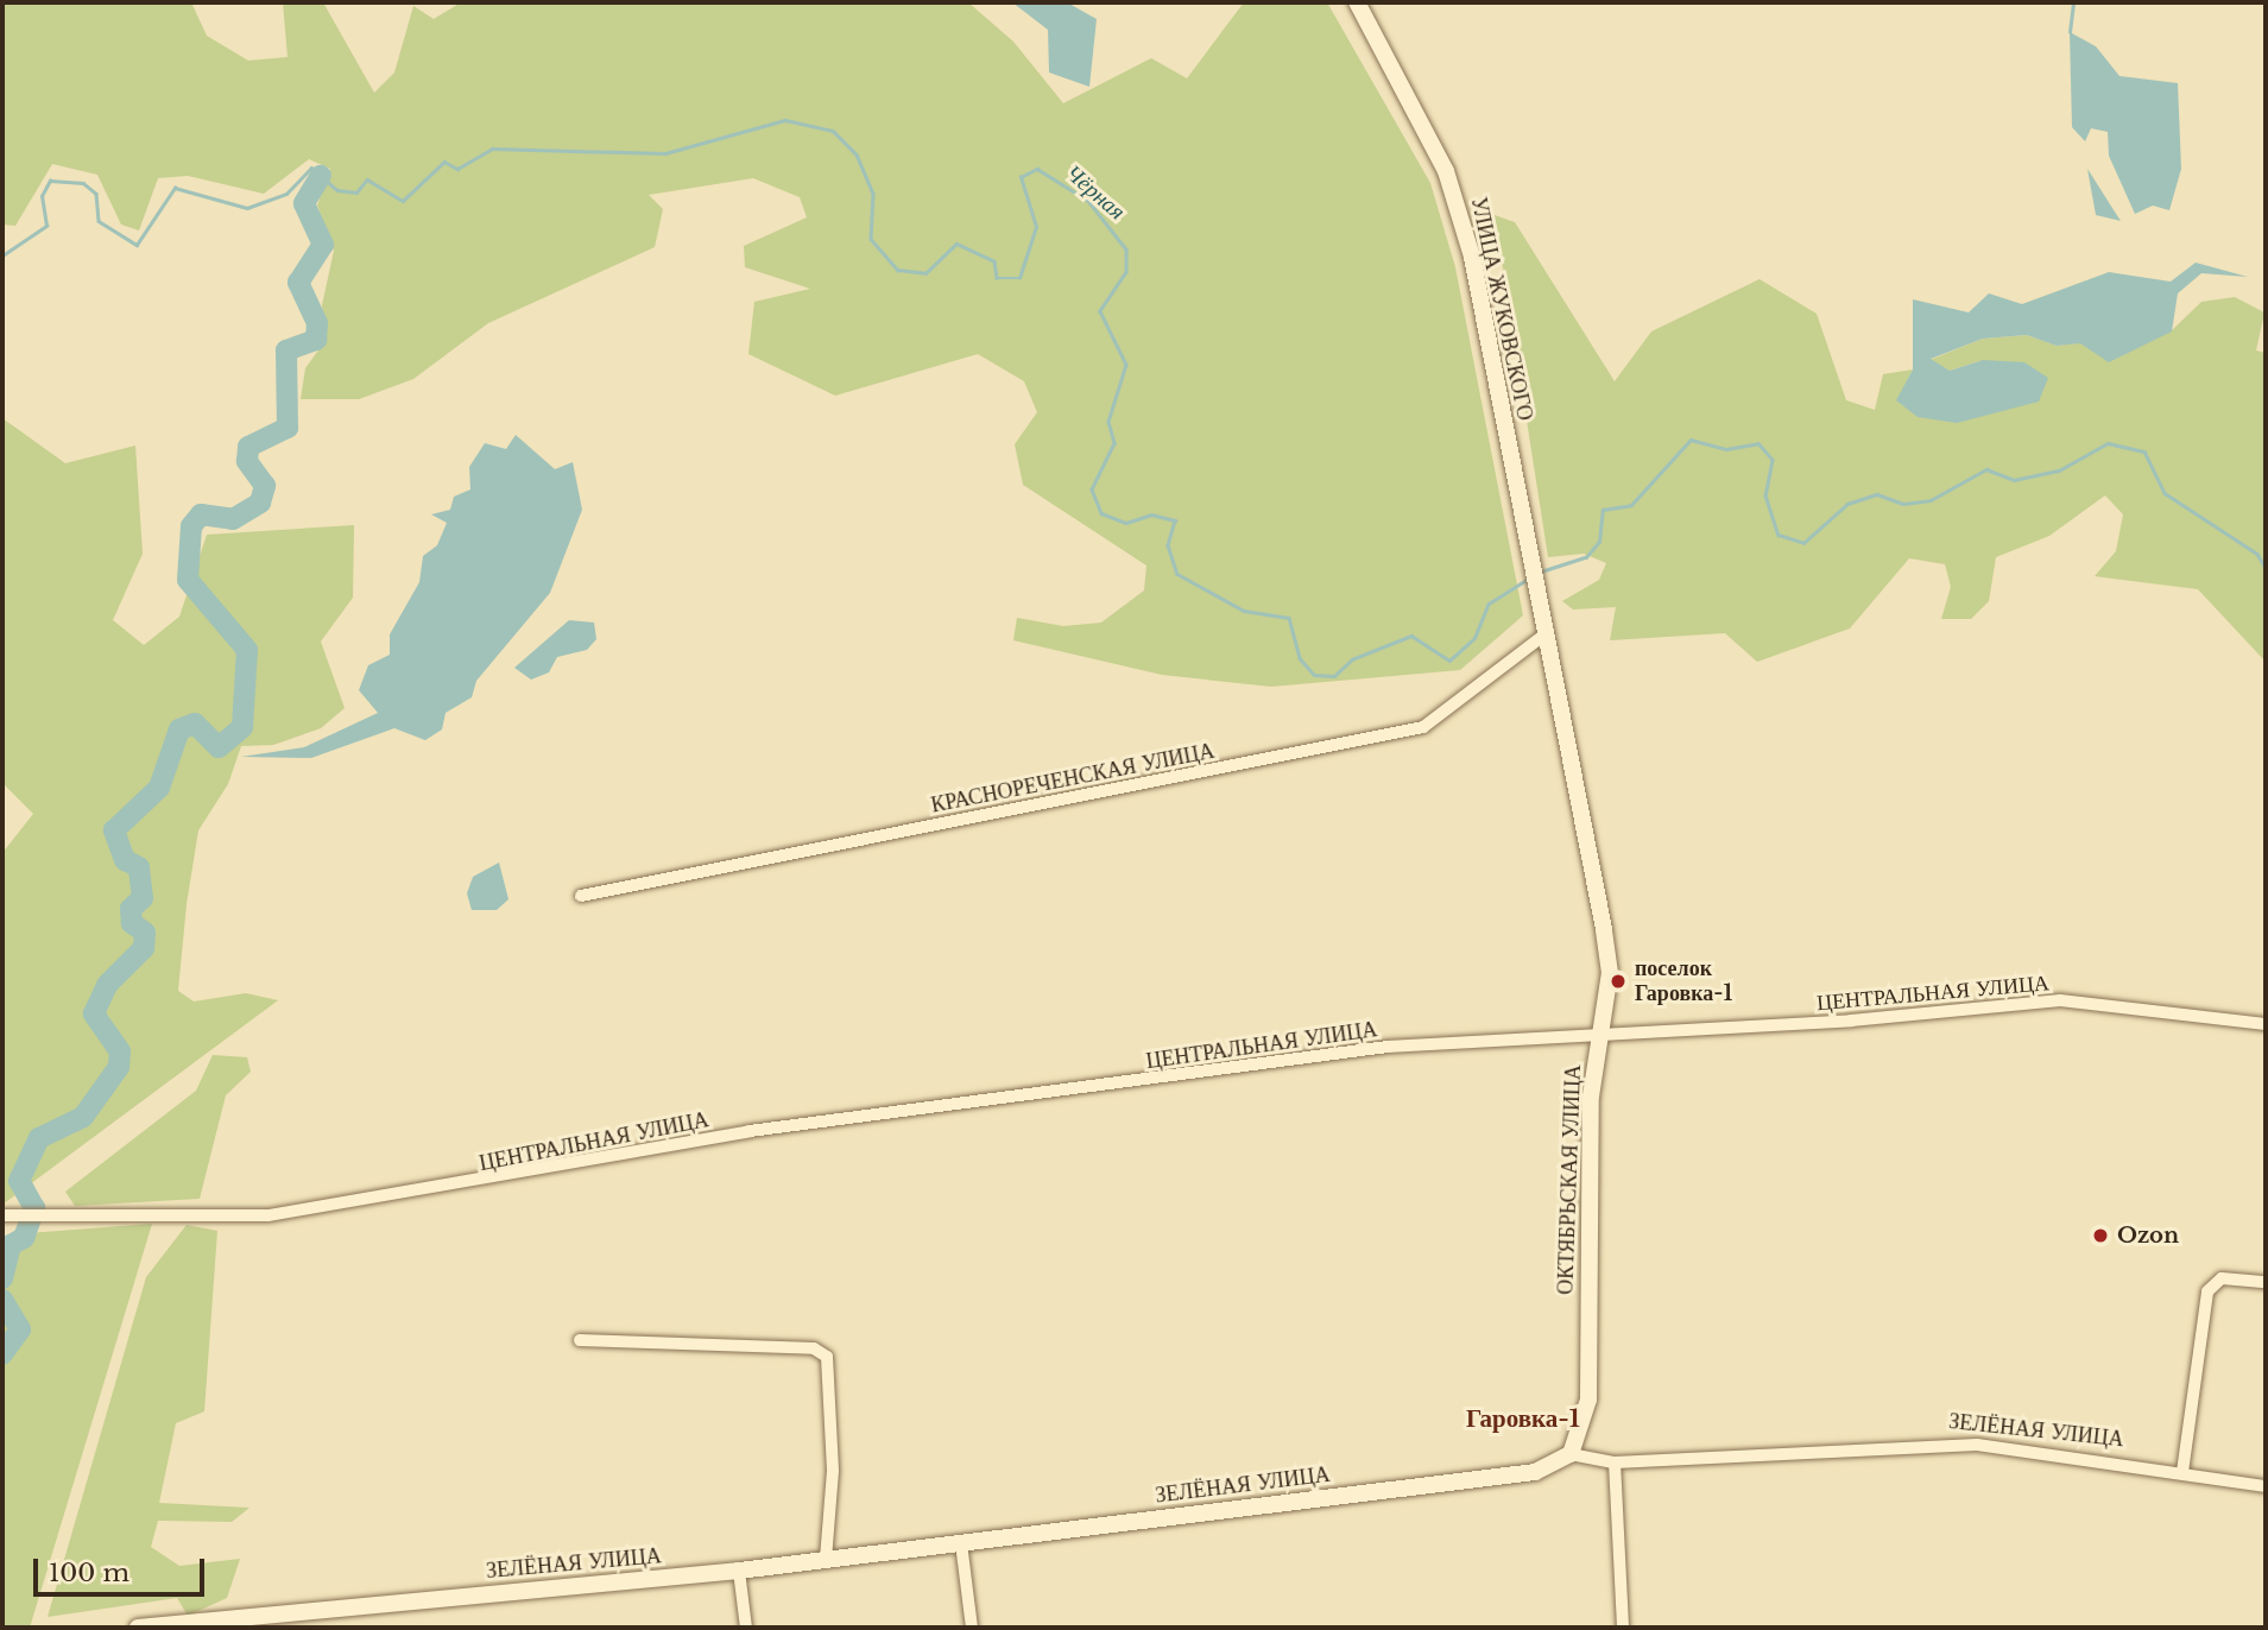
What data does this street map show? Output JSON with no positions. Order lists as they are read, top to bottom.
{
  "streets": {
    "main road": ["УЛИЦА ЖУКОВСКОГО", "ОКТЯБРЬСКАЯ УЛИЦА", "ЗЕЛЁНАЯ УЛИЦА"],
    "street": ["КРАСНОРЕЧЕНСКАЯ УЛИЦА", "ЦЕНТРАЛЬНАЯ УЛИЦА"]
  },
  "crossings": [
    ["УЛИЦА ЖУКОВСКОГО", "ОКТЯБРЬСКАЯ УЛИЦА"],
    ["КРАСНОРЕЧЕНСКАЯ УЛИЦА", "ОКТЯБРЬСКАЯ УЛИЦА"],
    ["ЦЕНТРАЛЬНАЯ УЛИЦА", "ОКТЯБРЬСКАЯ УЛИЦА"],
    ["ОКТЯБРЬСКАЯ УЛИЦА", "ЗЕЛЁНАЯ УЛИЦА"]
  ],
  "districts": ["Гаровка-1"],
  "water": ["Чёрная"],
  "places": ["поселок Гаровка-1", "Ozon"],
  "scale_bar": "100 m"
}
